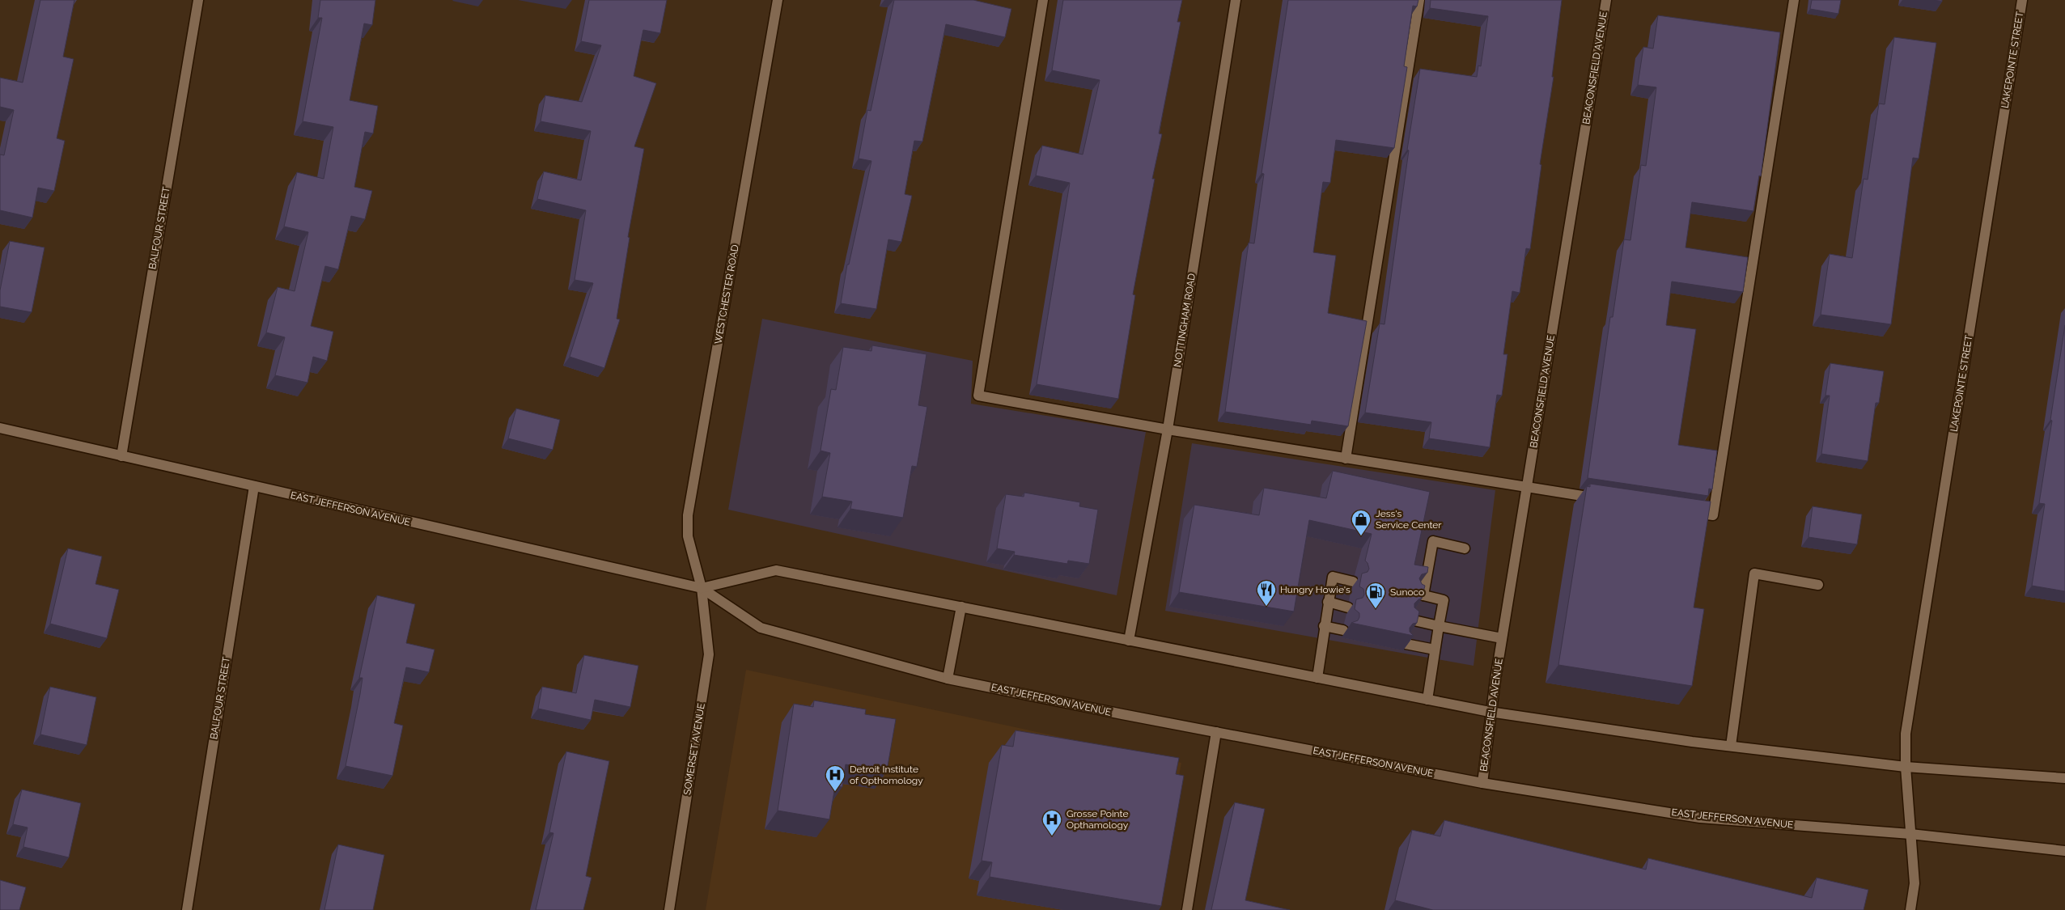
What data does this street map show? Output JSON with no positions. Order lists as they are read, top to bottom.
{
  "streets": {
    "street": [
      "LAKEPOINTE STREET",
      "BEACONSFIELD AVENUE",
      "BALFOUR STREET",
      "WESTCHESTER ROAD",
      "NOTTINGHAM ROAD",
      "EAST JEFFERSON AVENUE",
      "SOMERSET AVENUE"
    ]
  },
  "crossings": [
    ["LAKEPOINTE STREET", "EAST JEFFERSON AVENUE"],
    ["BEACONSFIELD AVENUE", "EAST JEFFERSON AVENUE"],
    ["BALFOUR STREET", "EAST JEFFERSON AVENUE"],
    ["WESTCHESTER ROAD", "EAST JEFFERSON AVENUE"],
    ["WESTCHESTER ROAD", "SOMERSET AVENUE"],
    ["NOTTINGHAM ROAD", "EAST JEFFERSON AVENUE"],
    ["EAST JEFFERSON AVENUE", "SOMERSET AVENUE"]
  ],
  "places": {
    "shop": ["Jess's Service Center"],
    "restaurant": ["Hungry Howie's"],
    "fuel station": ["Sunoco"],
    "hospital": ["Detroit Institute of Opthomology", "Grosse Pointe Opthamology"]
  }
}
